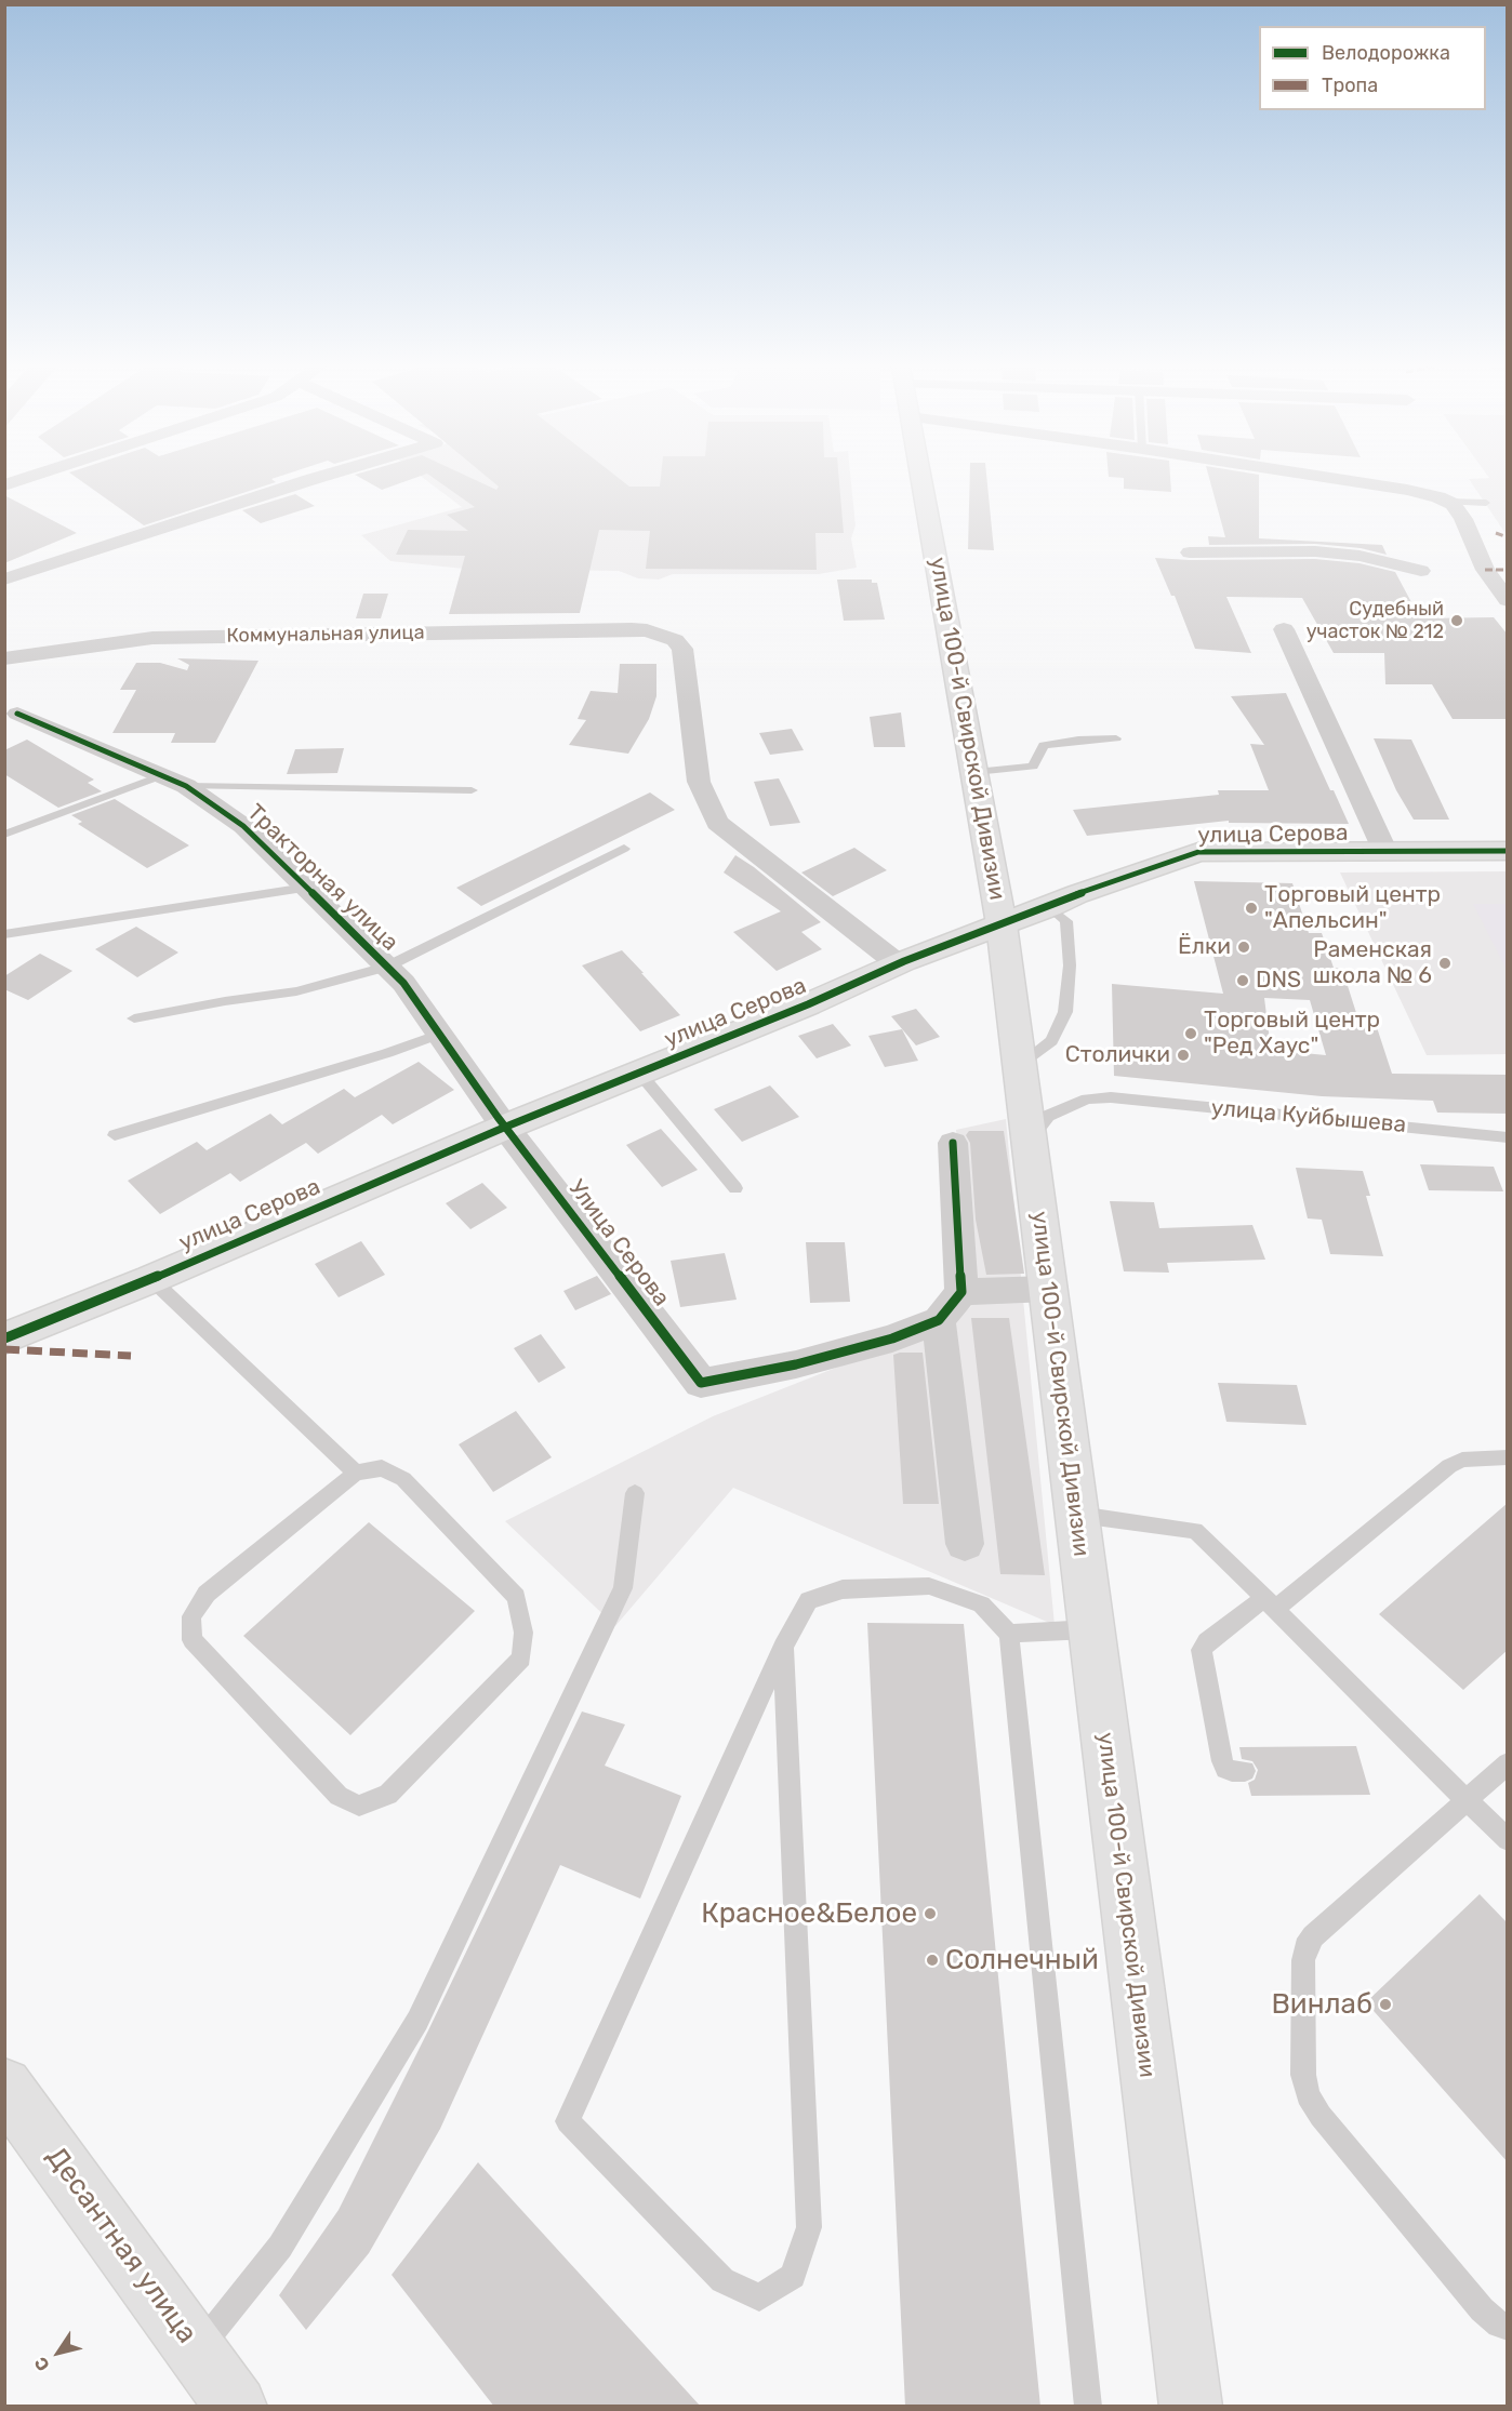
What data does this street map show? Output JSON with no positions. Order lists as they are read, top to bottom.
{
  "streets": {
    "main road": ["улица 100-й Свирской Дивизии", "улица Серова", "Десантная улица"],
    "street": ["Коммунальная улица", "Тракторная улица", "Улица Серова"],
    "lane": ["улица Куйбышева"]
  },
  "crossings": [
    ["Коммунальная улица", "улица Серова"],
    ["улица 100-й Свирской Дивизии", "улица Серова"],
    ["улица 100-й Свирской Дивизии", "улица Куйбышева"],
    ["улица Серова", "Тракторная улица"],
    ["улица Серова", "Улица Серова"],
    ["Тракторная улица", "Улица Серова"]
  ],
  "places": [
    "Судебный участок № 212",
    "Торговый центр \"Апельсин\"",
    "Ёлки",
    "Раменская школа № 6",
    "DNS",
    "Торговый центр \"Ред Хаус\"",
    "Столички",
    "Красное&Белое",
    "Солнечный",
    "Винлаб"
  ],
  "legend": ["Велодорожка", "Тропа"],
  "north": "bottom left"
}
